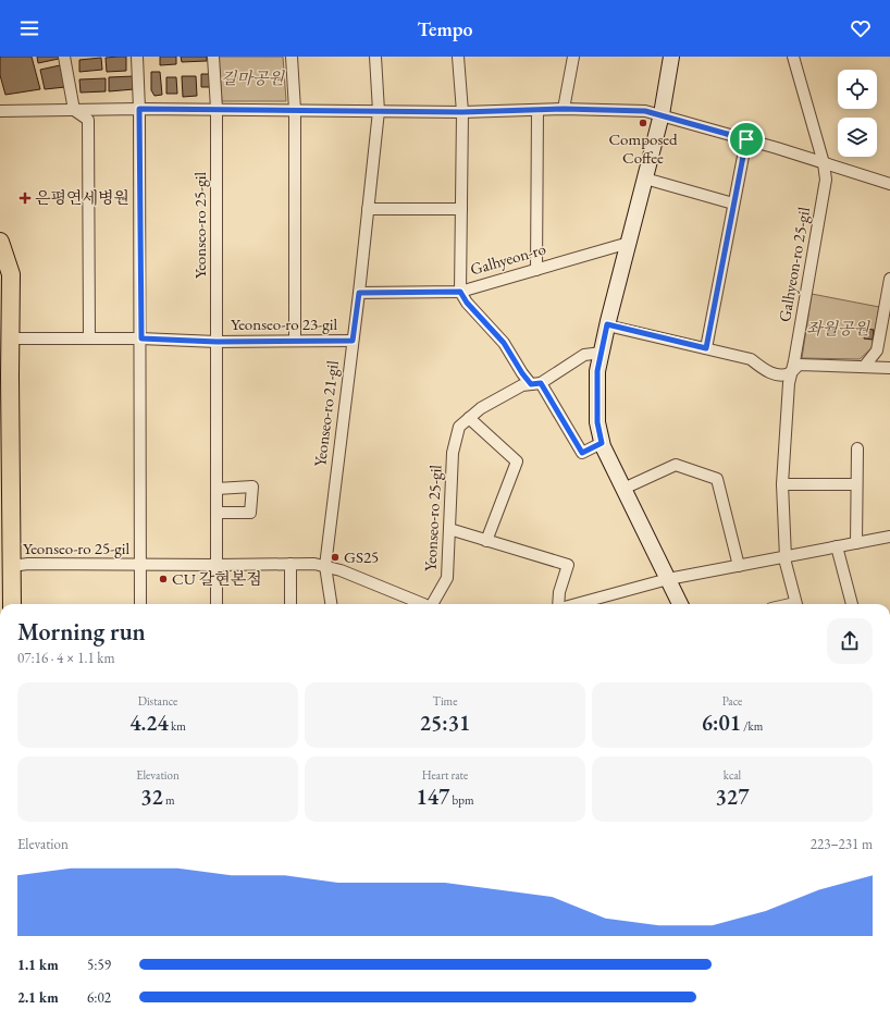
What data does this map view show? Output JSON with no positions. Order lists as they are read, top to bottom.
{
  "streets": {
    "street": [
      "Yeonseo-ro 25-gil",
      "Galhyeon-ro",
      "Galhyeon-ro 25-gil",
      "Yeonseo-ro 23-gil",
      "Yeonseo-ro 21-gil"
    ]
  },
  "crossings": [
    ["Yeonseo-ro 25-gil", "Yeonseo-ro 23-gil"],
    ["Yeonseo-ro 25-gil", "Yeonseo-ro 21-gil"],
    ["Yeonseo-ro 23-gil", "Yeonseo-ro 21-gil"]
  ],
  "parks": ["길마공원", "좌월공원"],
  "places": {
    "other": ["Composed Coffee", "GS25", "CU 갈현본점"],
    "health": ["은평연세병원"]
  },
  "page": {
    "header": "Tempo",
    "heading": ["Morning run", "07:16 · 4 × 1.1 km"],
    "stats": [
      ["Distance", "4.24 km"],
      ["Time", "25:31"],
      ["Pace", "6:01 /km"],
      ["Elevation", "32 m"],
      ["Heart rate", "147 bpm"],
      ["kcal", "327"]
    ],
    "chart": ["Elevation", "223–231 m"],
    "list": [
      {
        "name": "1.1 km",
        "note": "5:59"
      },
      {
        "name": "2.1 km",
        "note": "6:02"
      }
    ]
  }
}
